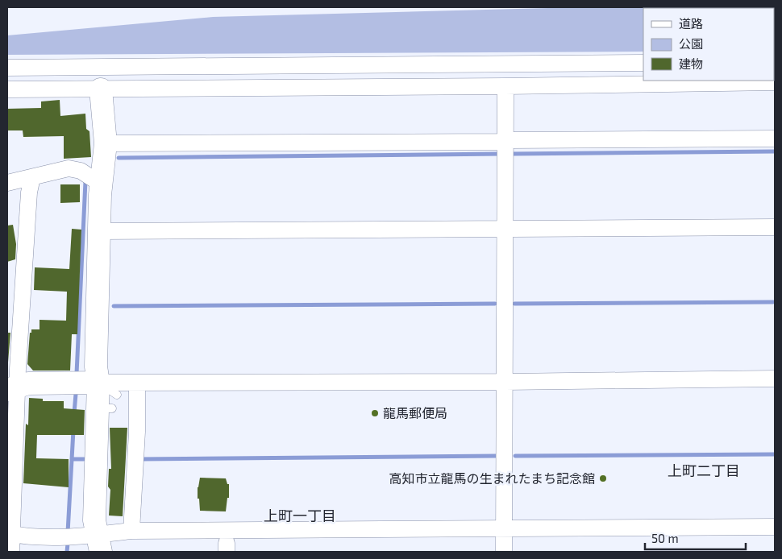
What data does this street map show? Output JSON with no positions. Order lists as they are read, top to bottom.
{
  "districts": ["上町二丁目", "上町一丁目"],
  "places": ["龍馬郵便局", "高知市立龍馬の生まれたまち記念館"],
  "legend": ["道路", "公園", "建物"],
  "scale_bar": "50 m"
}
